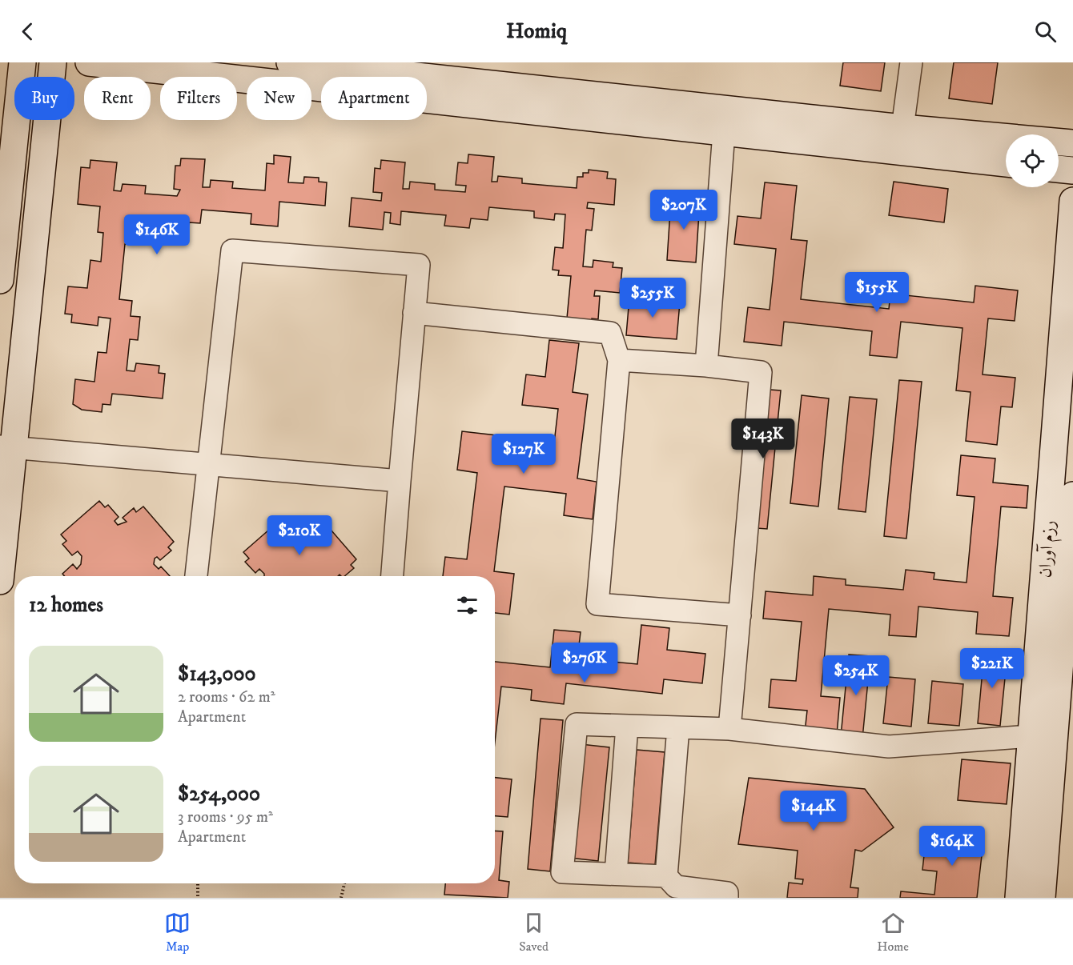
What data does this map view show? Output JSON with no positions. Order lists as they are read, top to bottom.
{
  "streets": {
    "street": ["رزم آوران"]
  },
  "page": {
    "header": "Homiq",
    "chip": [
      "Buy",
      "Rent",
      "Filters",
      "New",
      "Apartment"
    ],
    "price": [
      "$207K",
      "$146K",
      "$155K",
      "$255K",
      "$143K",
      "$127K",
      "$210K",
      "$276K",
      "$221K",
      "$254K",
      "$144K",
      "$164K"
    ],
    "heading": "12 homes",
    "list": [
      {
        "name": "$143,000",
        "note": "2 rooms · 62 m² · Apartment"
      },
      {
        "name": "$254,000",
        "note": "3 rooms · 95 m² · Apartment"
      }
    ],
    "tabs": ["Map", "Saved", "Home"]
  }
}
